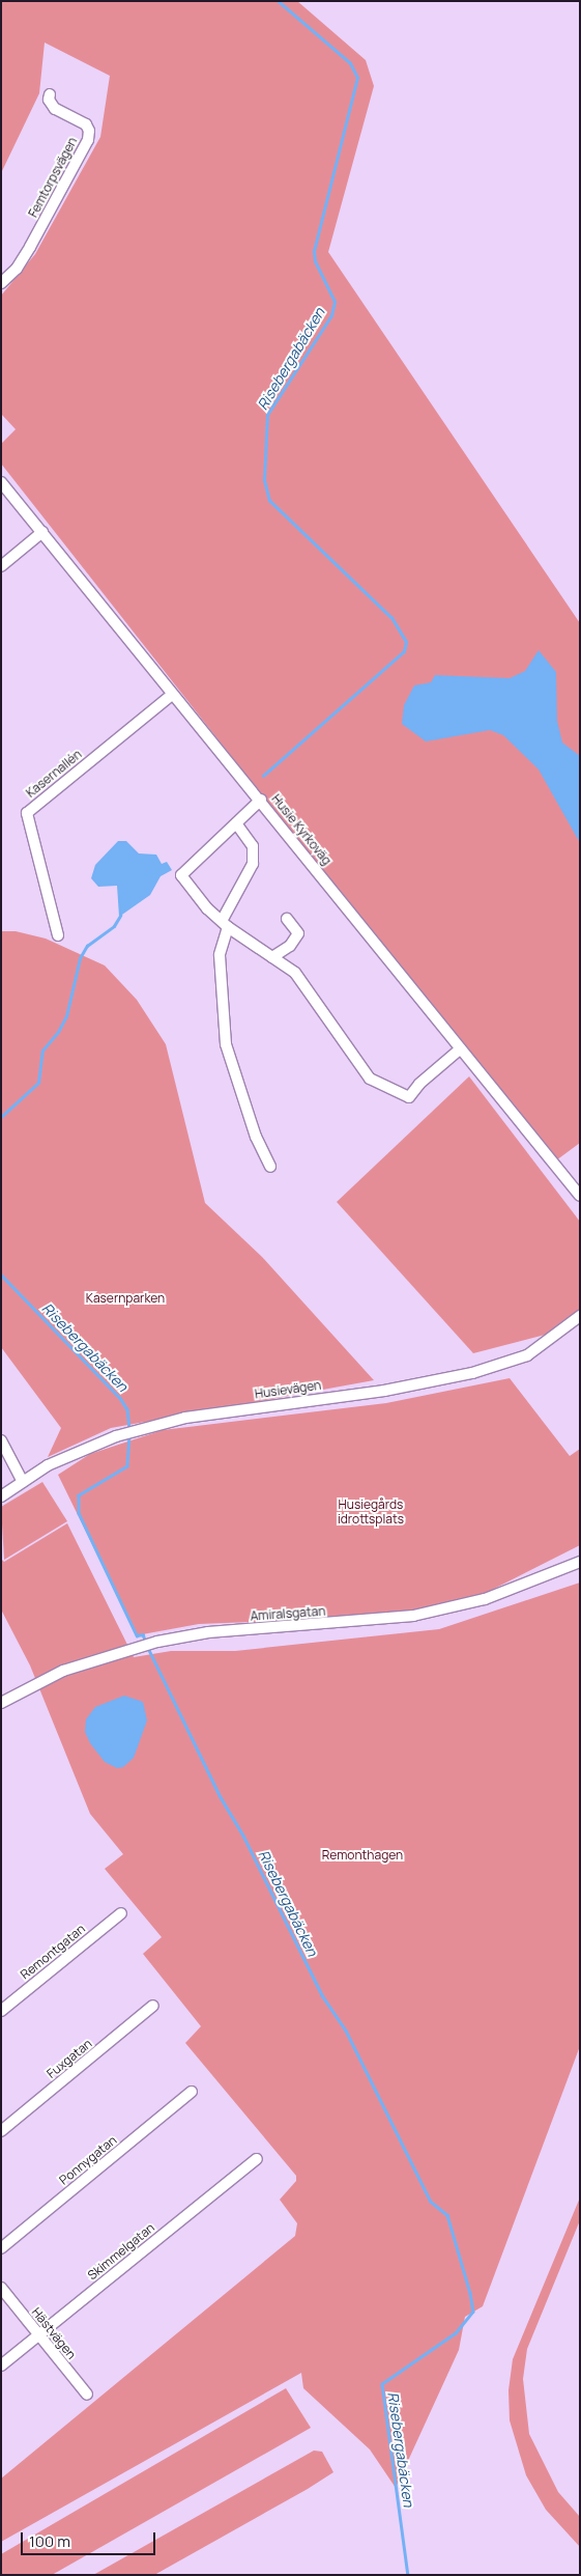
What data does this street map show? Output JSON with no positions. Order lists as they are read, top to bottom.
{
  "streets": {
    "street": [
      "Femtorpsvägen",
      "Kasernallén",
      "Husie Kyrkoväg",
      "Husievägen",
      "Amiralsgatan",
      "Remontgatan",
      "Fuxgatan",
      "Ponnygatan",
      "Skimmelgatan",
      "Hästvägen"
    ]
  },
  "crossings": [
    ["Kasernallén", "Husie Kyrkoväg"],
    ["Skimmelgatan", "Hästvägen"]
  ],
  "water": ["Risebergabäcken"],
  "parks": ["Kasernparken", "Husiegårds idrottsplats", "Remonthagen"],
  "scale_bar": "100 m"
}
